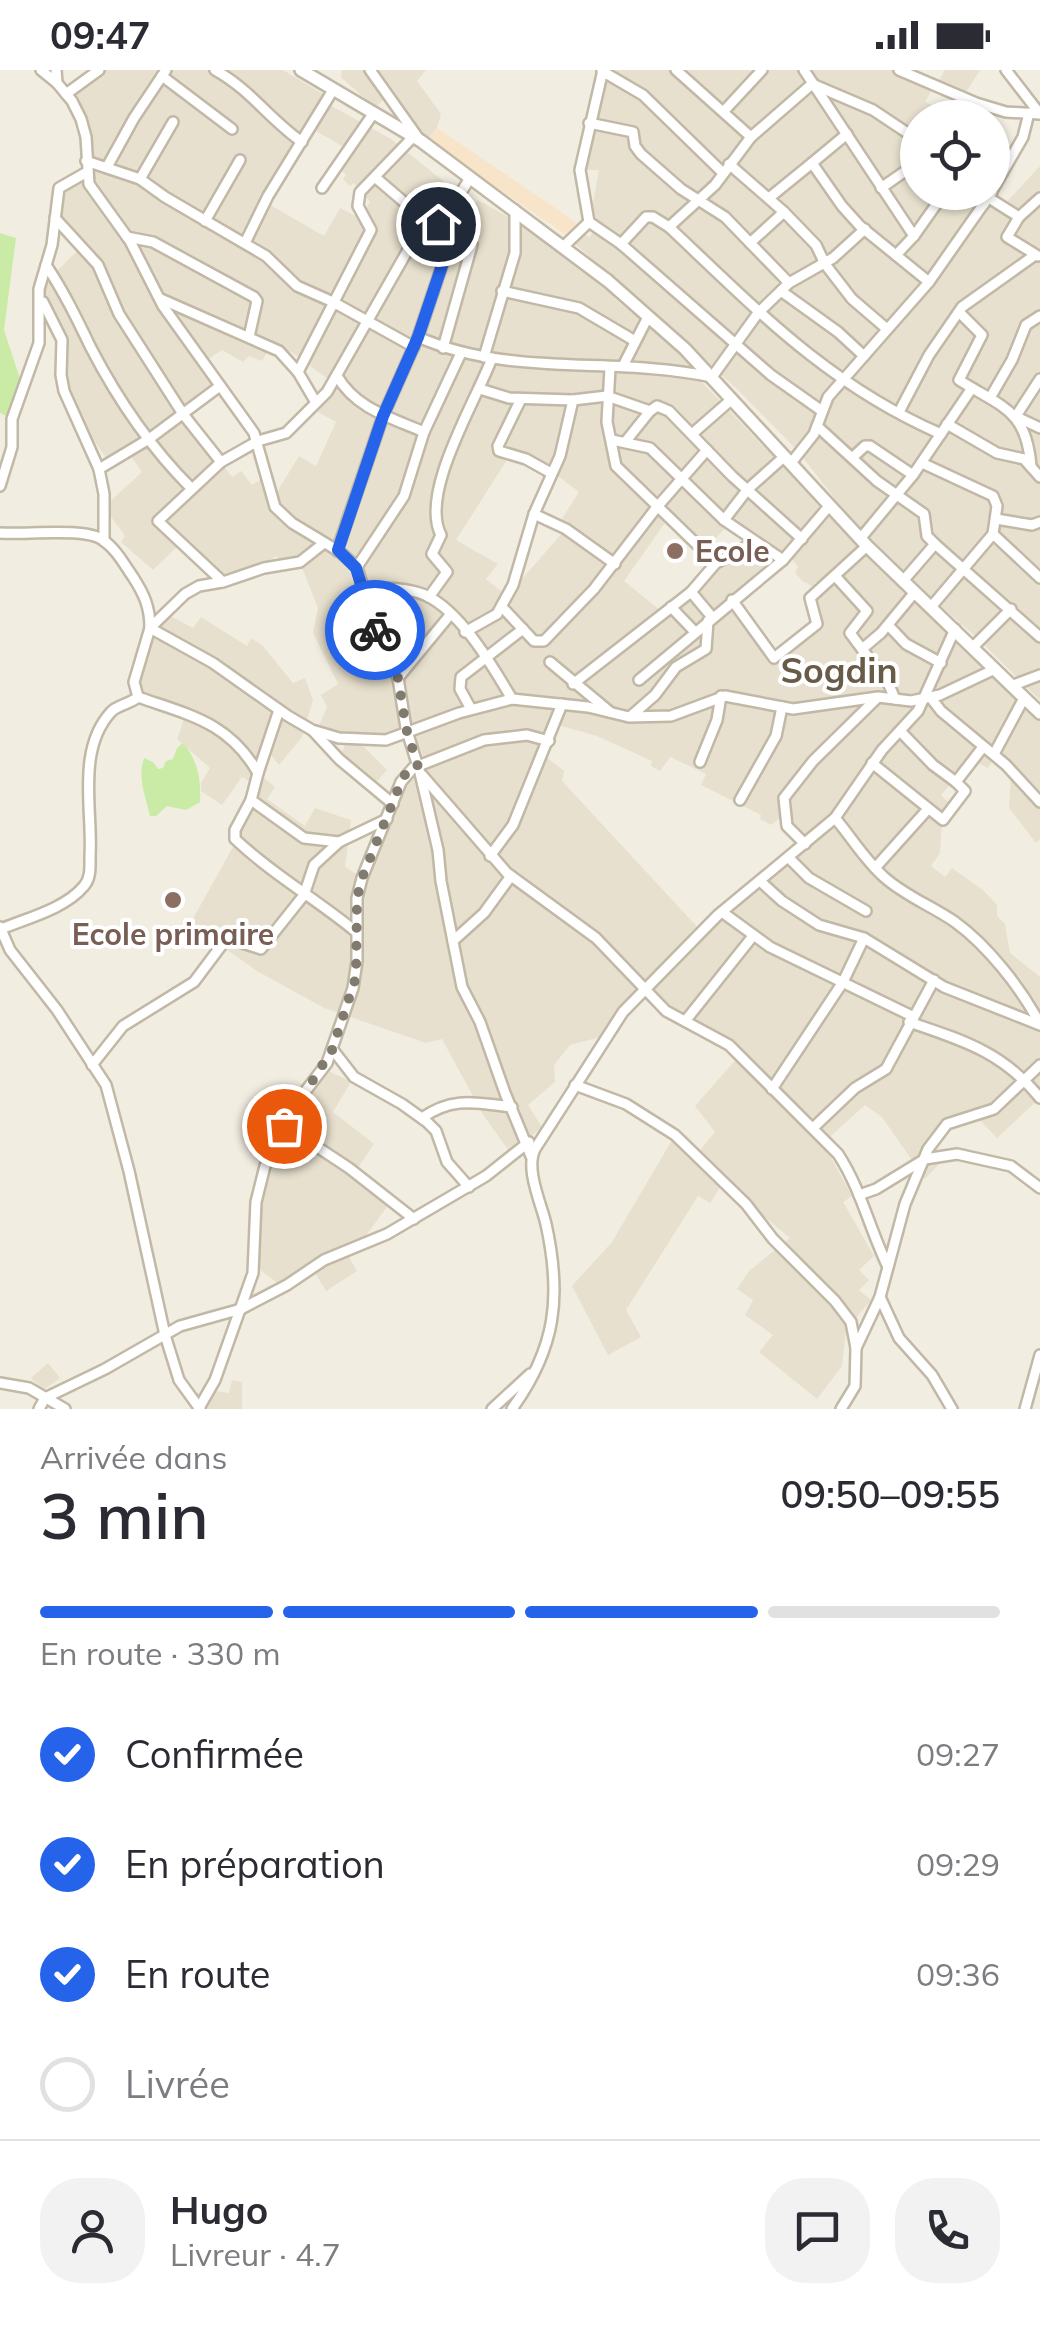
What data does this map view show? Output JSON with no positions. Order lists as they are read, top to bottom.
{
  "districts": ["Sogdin"],
  "places": ["Ecole", "Ecole primaire"],
  "page": {
    "status": "09:47",
    "heading": ["3 min", "Arrivée dans", "09:50–09:55"],
    "panel": ["Hugo", "Livreur · 4.7"],
    "bar": "En route · 330 m",
    "list": [
      ["Confirmée", "09:27"],
      ["En préparation", "09:29"],
      ["En route", "09:36"],
      "Livrée"
    ]
  }
}
